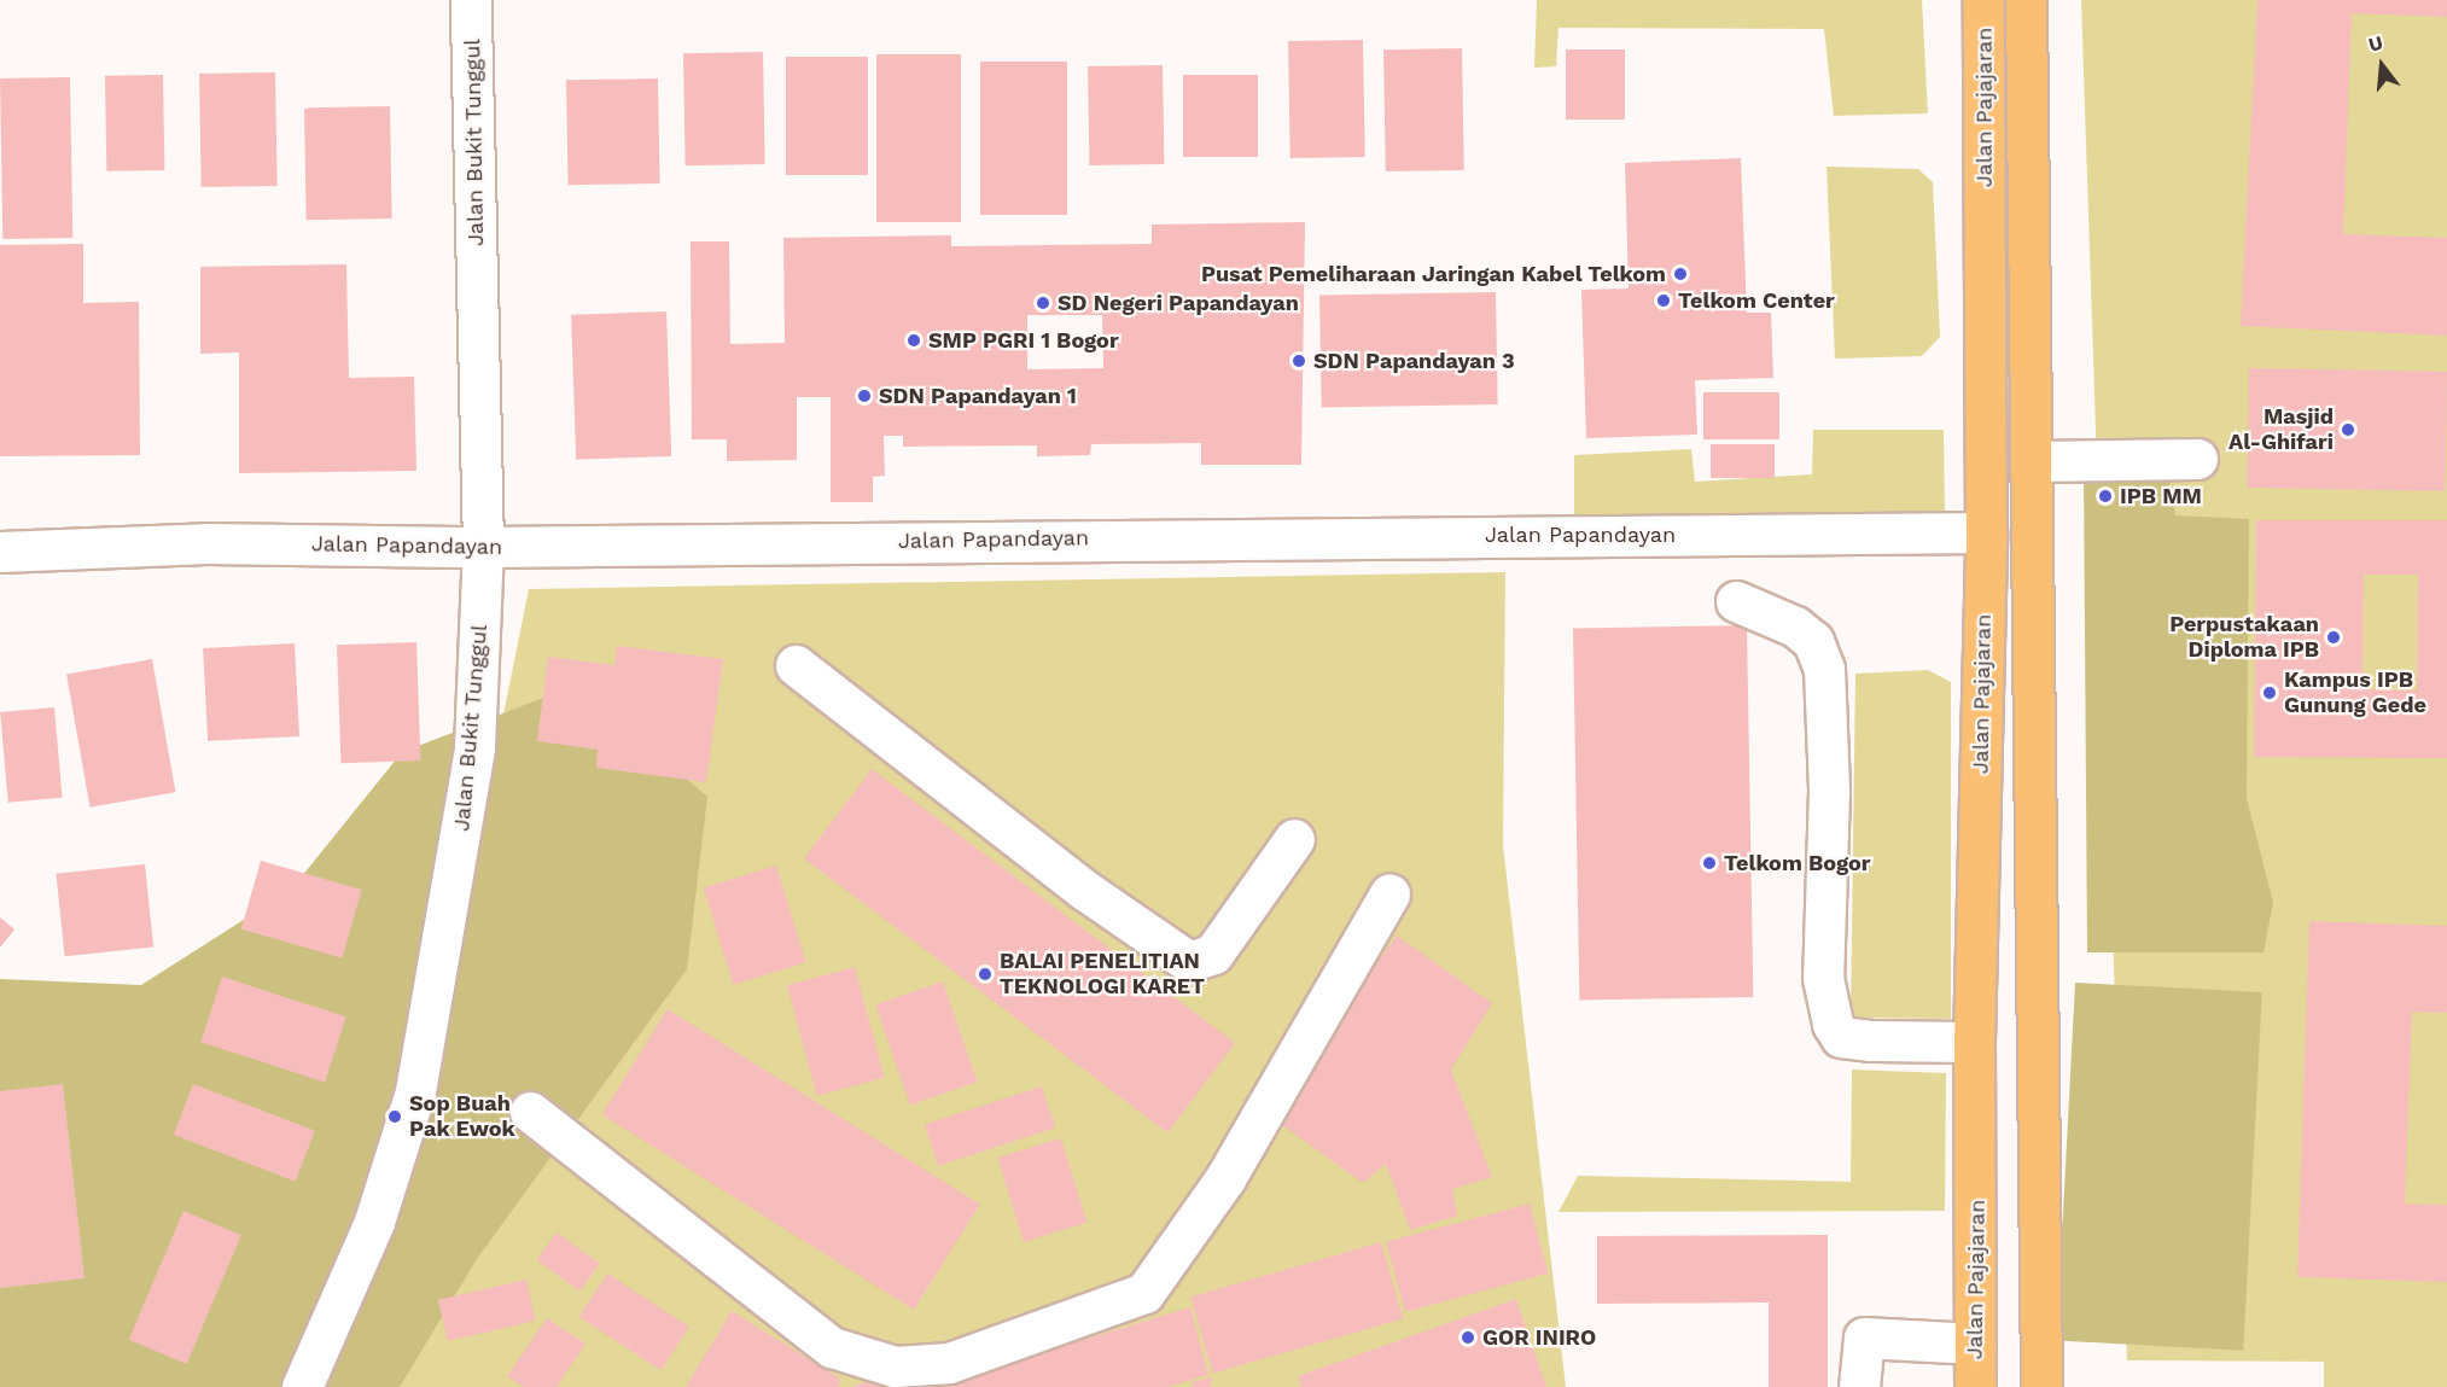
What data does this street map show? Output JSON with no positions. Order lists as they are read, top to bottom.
{
  "streets": {
    "highway": ["Jalan Pajajaran"],
    "street": ["Jalan Bukit Tunggul", "Jalan Papandayan"]
  },
  "crossings": [
    ["Jalan Pajajaran", "Jalan Papandayan"],
    ["Jalan Bukit Tunggul", "Jalan Papandayan"]
  ],
  "places": [
    "Pusat Pemeliharaan Jaringan Kabel Telkom",
    "Telkom Center",
    "SD Negeri Papandayan",
    "SMP PGRI 1 Bogor",
    "SDN Papandayan 3",
    "SDN Papandayan 1",
    "Masjid Al-Ghifari",
    "IPB MM",
    "Perpustakaan Diploma IPB",
    "Kampus IPB Gunung Gede",
    "Telkom Bogor",
    "BALAI PENELITIAN TEKNOLOGI KARET",
    "Sop Buah Pak Ewok",
    "GOR INIRO"
  ],
  "north": "top"
}
